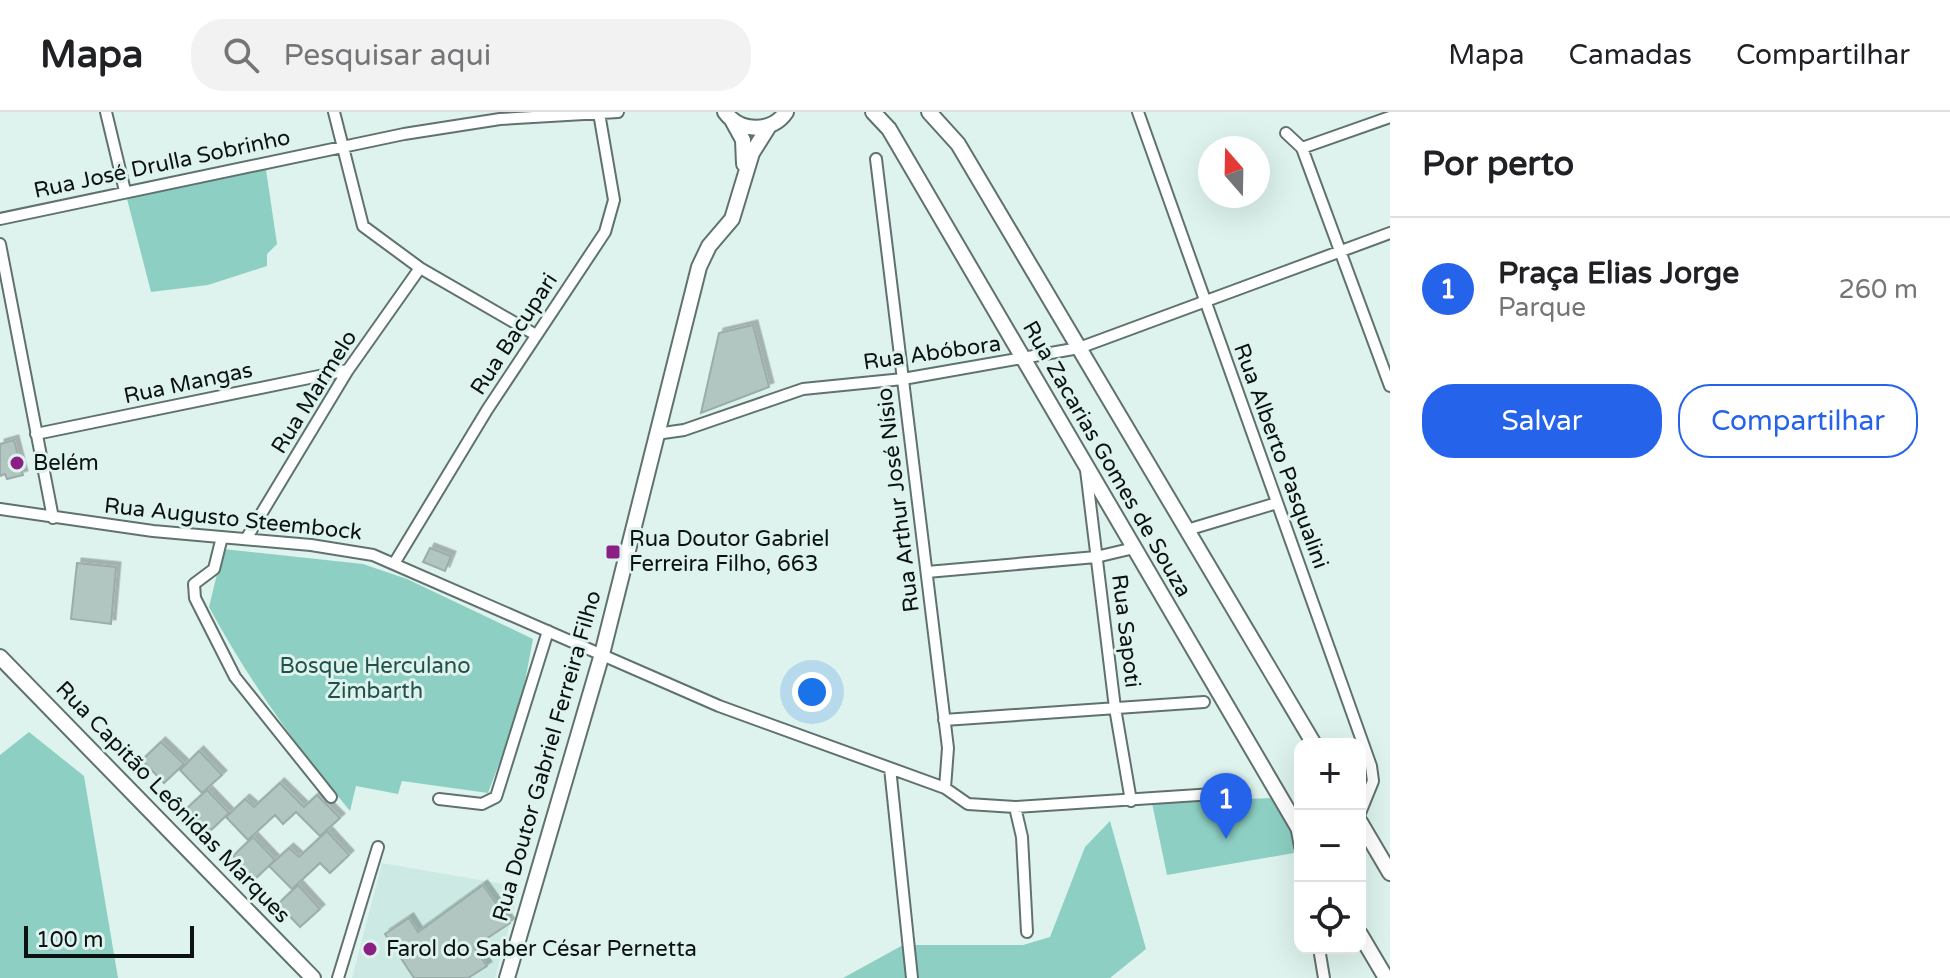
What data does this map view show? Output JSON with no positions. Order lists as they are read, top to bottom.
{
  "streets": {
    "main road": ["Rua Zacarias Gomes de Souza", "Rua Doutor Gabriel Ferreira Filho", "Rua Capitão Leônidas Marques"],
    "street": [
      "Rua José Drulla Sobrinho",
      "Rua Bacupari",
      "Rua Abóbora",
      "Rua Mangas",
      "Rua Marmelo",
      "Rua Alberto Pasqualini",
      "Rua Arthur José Nísio",
      "Rua Augusto Steembock",
      "Rua Sapoti"
    ]
  },
  "crossings": [
    ["Rua José Drulla Sobrinho", "Rua Bacupari"],
    ["Rua Bacupari", "Rua Augusto Steembock"],
    ["Rua Abóbora", "Rua Alberto Pasqualini"],
    ["Rua Abóbora", "Rua Zacarias Gomes de Souza"],
    ["Rua Abóbora", "Rua Arthur José Nísio"],
    ["Rua Abóbora", "Rua Doutor Gabriel Ferreira Filho"],
    ["Rua Mangas", "Rua Marmelo"],
    ["Rua Marmelo", "Rua Augusto Steembock"],
    ["Rua Zacarias Gomes de Souza", "Rua Sapoti"],
    ["Rua Arthur José Nísio", "Rua Augusto Steembock"],
    ["Rua Augusto Steembock", "Rua Sapoti"],
    ["Rua Augusto Steembock", "Rua Doutor Gabriel Ferreira Filho"]
  ],
  "parks": ["Bosque Herculano Zimbarth"],
  "places": {
    "other": ["Belém", "Farol do Saber César Pernetta"],
    "transit": ["Rua Doutor Gabriel Ferreira Filho, 663"]
  },
  "scale_bar": "100 m",
  "north": "top",
  "page": {
    "header": "Mapa",
    "search": "Pesquisar aqui",
    "nav": ["Mapa", "Camadas", "Compartilhar"],
    "heading": "Por perto",
    "list": [
      {
        "mark": "1",
        "name": "Praça Elias Jorge",
        "note": "Parque",
        "value": "260 m"
      }
    ],
    "buttons": ["Salvar", "Compartilhar"],
    "map_buttons": ["+", "−"],
    "pins": "1",
    "scale": "100 m"
  }
}
